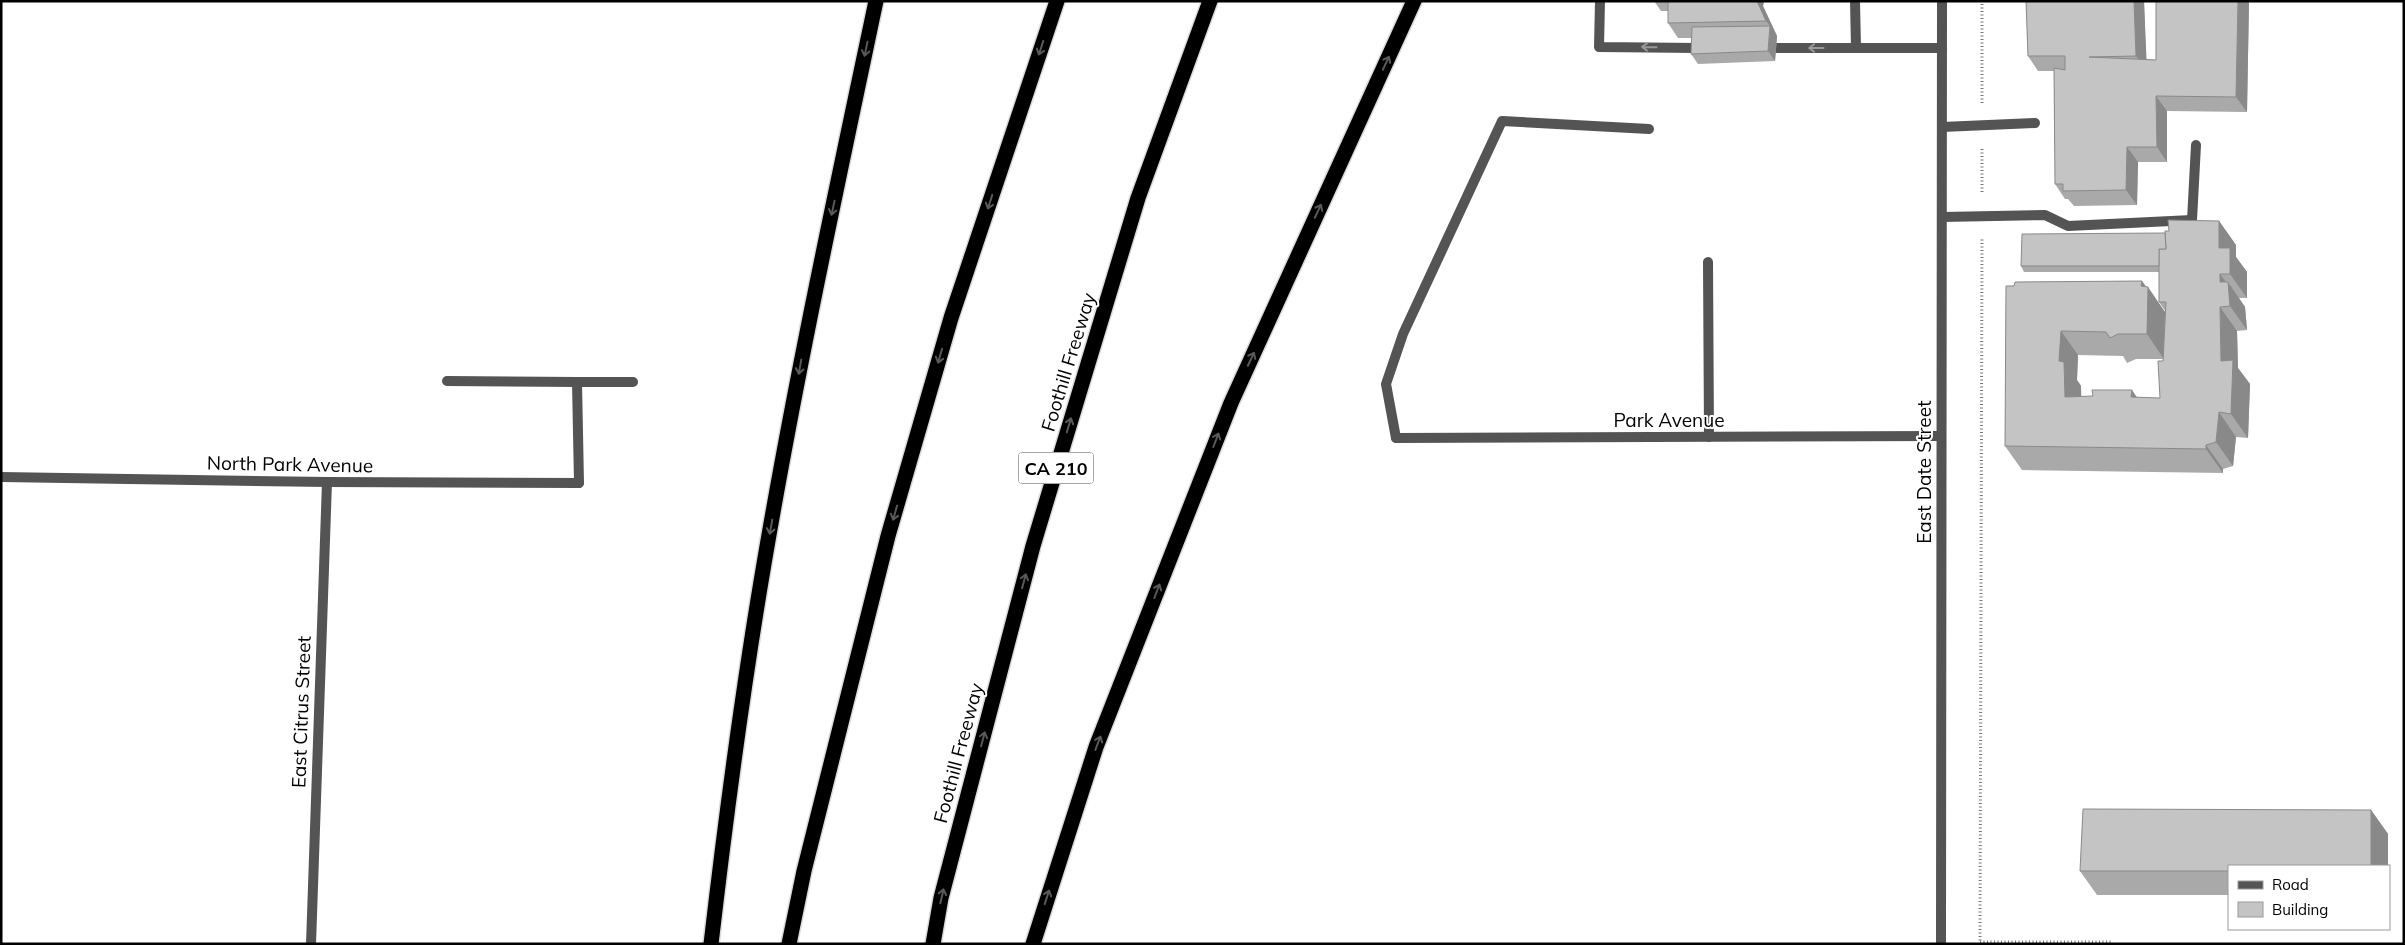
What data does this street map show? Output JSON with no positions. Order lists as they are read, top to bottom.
{
  "streets": {
    "highway": ["Foothill Freeway", "CA 210"],
    "street": [
      "Park Avenue",
      "North Park Avenue",
      "East Date Street",
      "East Citrus Street"
    ]
  },
  "crossings": [
    ["Park Avenue", "East Date Street"],
    ["North Park Avenue", "East Citrus Street"]
  ],
  "legend": ["Road", "Building"]
}
